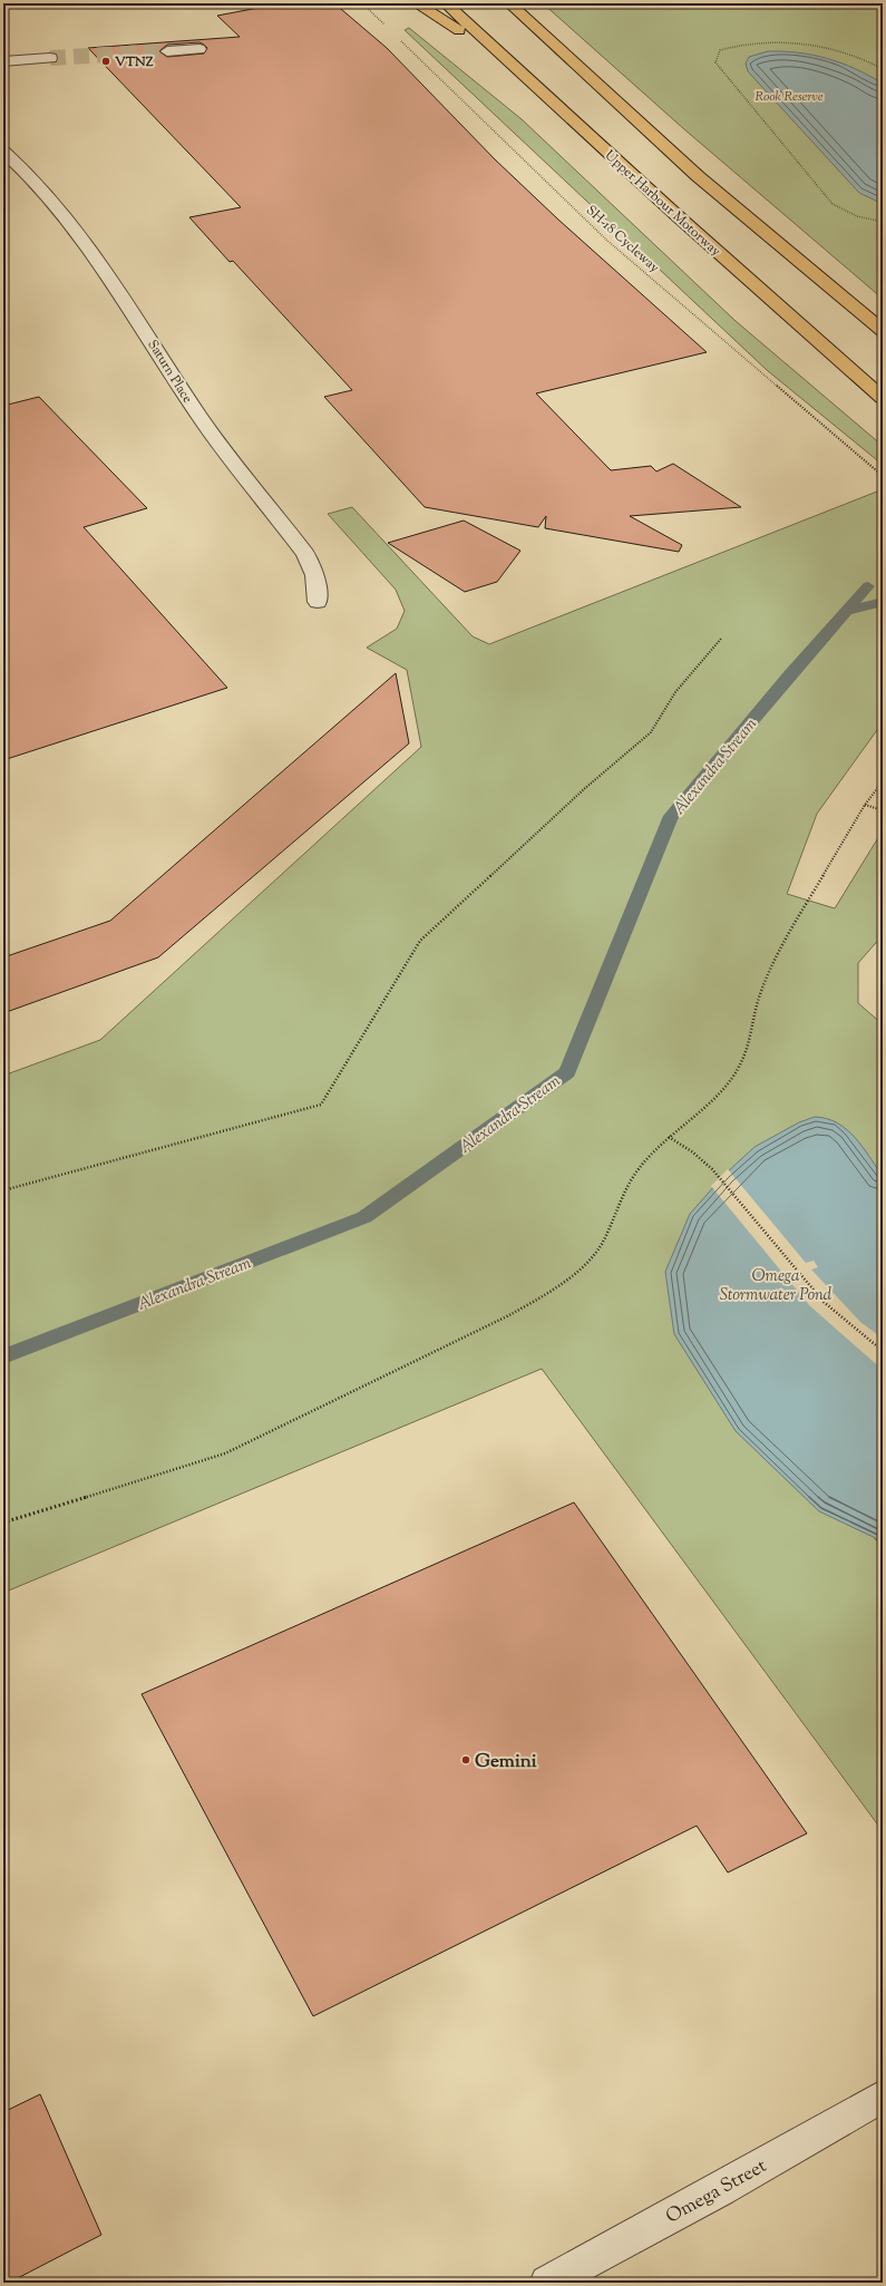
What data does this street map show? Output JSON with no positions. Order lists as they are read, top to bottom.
{
  "streets": {
    "highway": ["Upper Harbour Motorway"],
    "street": ["Saturn Place", "Omega Street"],
    "path": ["SH-18 Cycleway"]
  },
  "water": ["Alexandra Stream", "Omega Stormwater Pond"],
  "parks": ["Rook Reserve"],
  "places": ["VTNZ", "Gemini"]
}
